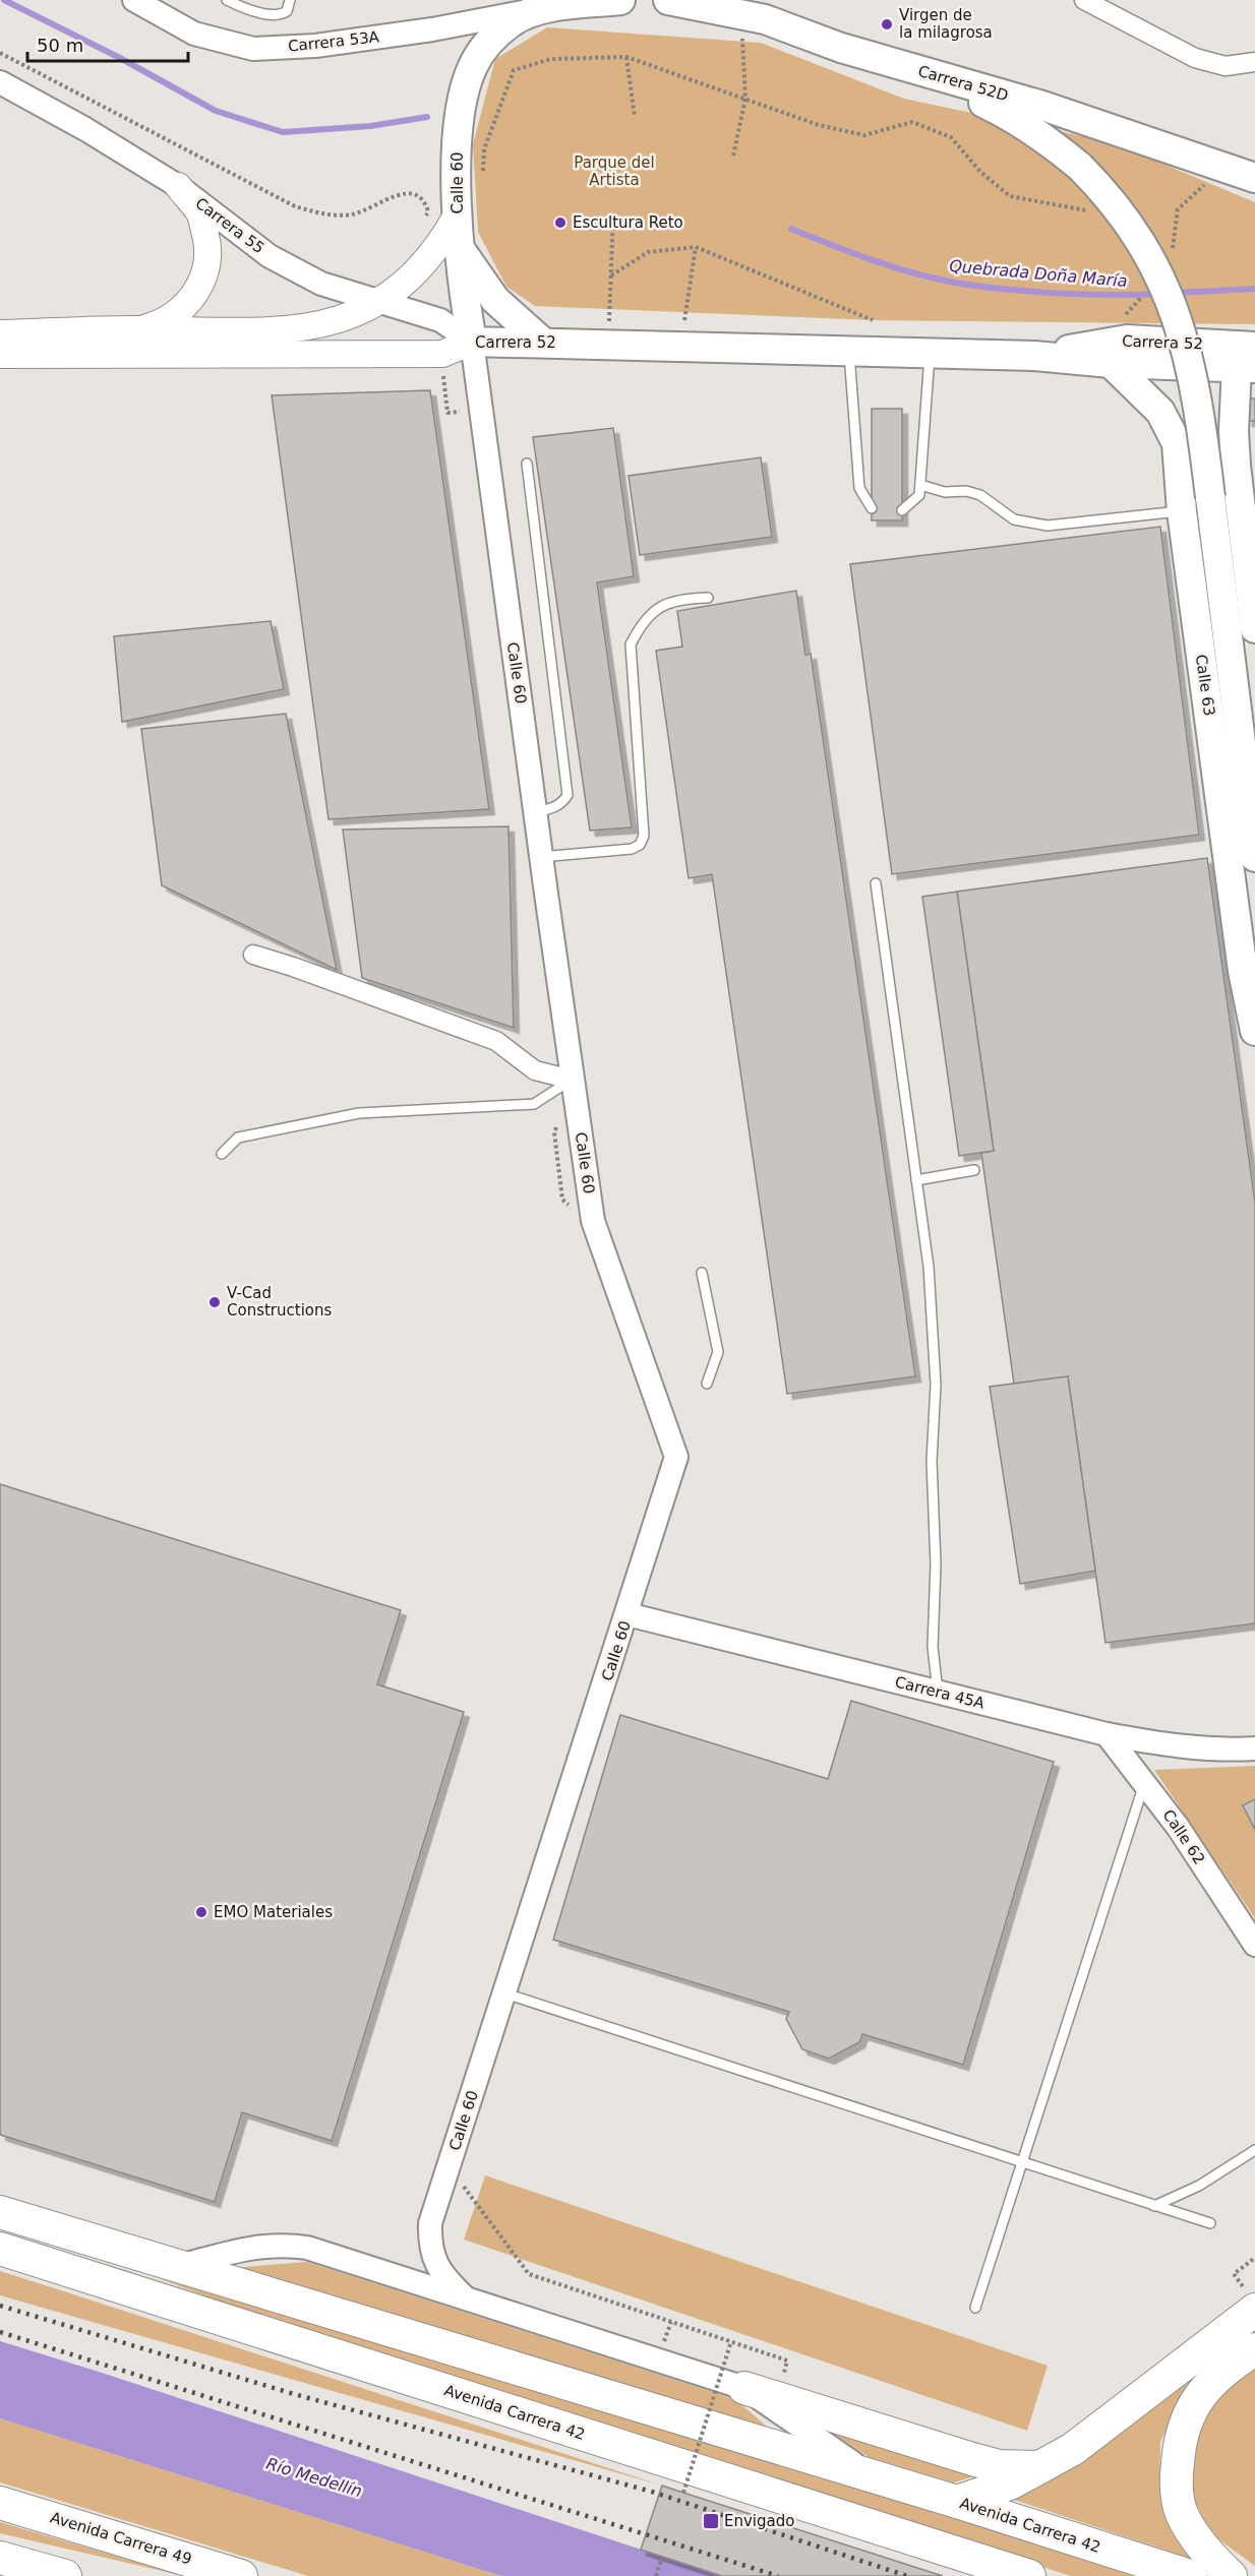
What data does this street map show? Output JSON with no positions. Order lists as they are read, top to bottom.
{
  "streets": {
    "highway": ["Avenida Carrera 42", "Avenida Carrera 49"],
    "main road": [
      "Carrera 52D",
      "Calle 60",
      "Carrera 52",
      "Calle 63"
    ],
    "street": [
      "Carrera 53A",
      "Carrera 55",
      "Carrera 45A",
      "Calle 62"
    ]
  },
  "crossings": [
    ["Carrera 53A", "Calle 60"],
    ["Calle 60", "Carrera 55"],
    ["Calle 60", "Carrera 52"],
    ["Calle 60", "Carrera 45A"],
    ["Calle 60", "Avenida Carrera 42"],
    ["Carrera 55", "Carrera 52"],
    ["Carrera 52", "Calle 63"],
    ["Carrera 45A", "Calle 62"]
  ],
  "water": ["Quebrada Doña María", "Río Medellín"],
  "parks": ["Parque del Artista"],
  "places": {
    "other": [
      "Virgen de la milagrosa",
      "Escultura Reto",
      "V-Cad Constructions",
      "EMO Materiales"
    ],
    "transit": ["Envigado"]
  },
  "scale_bar": "50 m"
}
